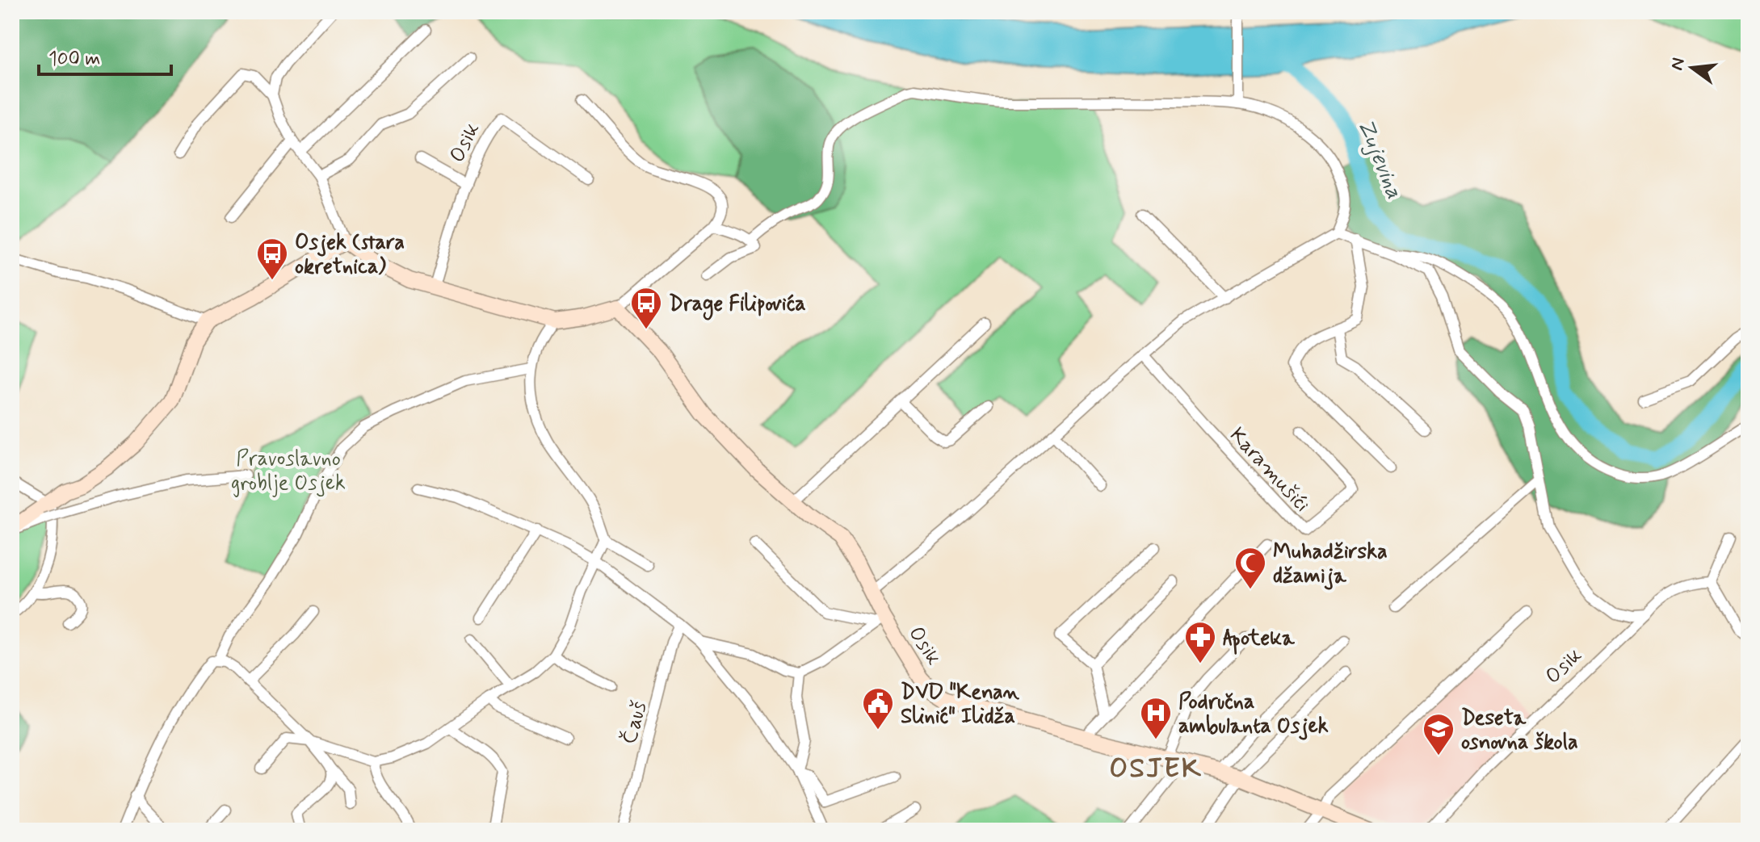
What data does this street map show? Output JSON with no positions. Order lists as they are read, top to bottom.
{
  "streets": {
    "main road": ["Osik"],
    "street": ["Karamušići", "Čauš"]
  },
  "districts": ["OSJEK"],
  "water": ["Zujevina"],
  "parks": ["Pravoslavno groblje Osjek"],
  "places": {
    "bus stop": ["Osjek (stara okretnica)", "Drage Filipovića"],
    "mosque": ["Muhadžirska džamija"],
    "pharmacy": ["Apoteka"],
    "public building": ["DVD \"Kenan Slinić\" Ilidža"],
    "hospital": ["Područna ambulanta Osjek"],
    "school or university": ["Deseta osnovna škola"]
  },
  "scale_bar": "100 m",
  "north": "left"
}
